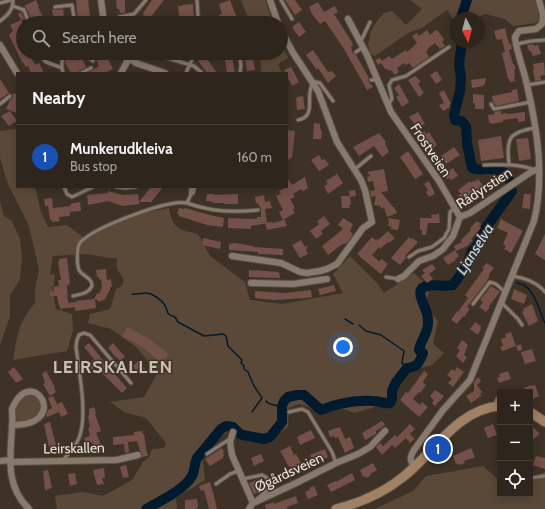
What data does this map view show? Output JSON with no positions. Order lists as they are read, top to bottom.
{
  "streets": {
    "street": [
      "Frostveien",
      "Rådyrstien",
      "Leirskallen",
      "Øgårdsveien"
    ]
  },
  "crossings": [
    ["Frostveien", "Rådyrstien"]
  ],
  "districts": ["LEIRSKALLEN"],
  "water": ["Ljanselva"],
  "north": "bottom",
  "page": {
    "search": "Search here",
    "heading": "Nearby",
    "list": [
      {
        "mark": "1",
        "name": "Munkerudkleiva",
        "note": "Bus stop",
        "value": "160 m"
      }
    ],
    "map_buttons": ["+", "−"],
    "pins": "1"
  }
}
